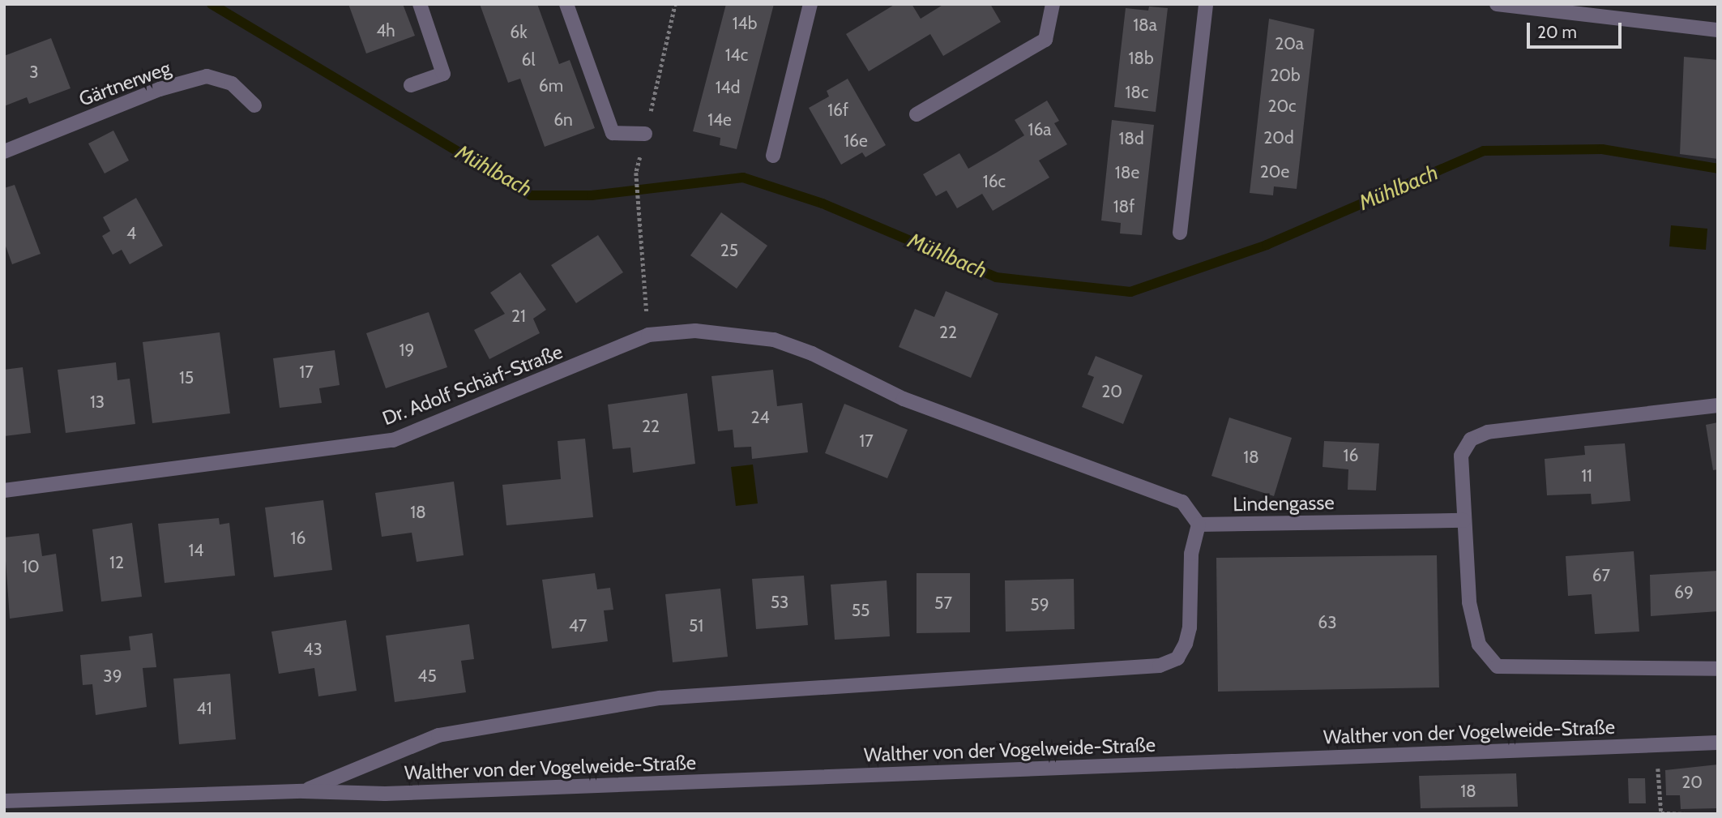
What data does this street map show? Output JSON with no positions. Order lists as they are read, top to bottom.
{
  "streets": {
    "street": [
      "Gärtnerweg",
      "Dr. Adolf Schärf-Straße",
      "Lindengasse",
      "Walther von der Vogelweide-Straße"
    ]
  },
  "crossings": [
    ["Dr. Adolf Schärf-Straße", "Lindengasse"],
    ["Dr. Adolf Schärf-Straße", "Walther von der Vogelweide-Straße"],
    ["Lindengasse", "Walther von der Vogelweide-Straße"]
  ],
  "water": ["Mühlbach"],
  "house_numbers": [
    "14b",
    "18a",
    "4h",
    "6k",
    "20a",
    "14c",
    "18b",
    "6l",
    "3",
    "20b",
    "6m",
    "14d",
    "18c",
    "20c",
    "16f",
    "6n",
    "14e",
    "16a",
    "20d",
    "18d",
    "16e",
    "20e",
    "18e",
    "16c",
    "18f",
    "4",
    "25",
    "21",
    "22",
    "19",
    "17",
    "15",
    "20",
    "13",
    "24",
    "22",
    "17",
    "16",
    "18",
    "11",
    "18",
    "16",
    "14",
    "12",
    "10",
    "67",
    "69",
    "53",
    "57",
    "59",
    "55",
    "63",
    "47",
    "51",
    "43",
    "39",
    "45",
    "41",
    "20",
    "18"
  ],
  "scale_bar": "20 m"
}
